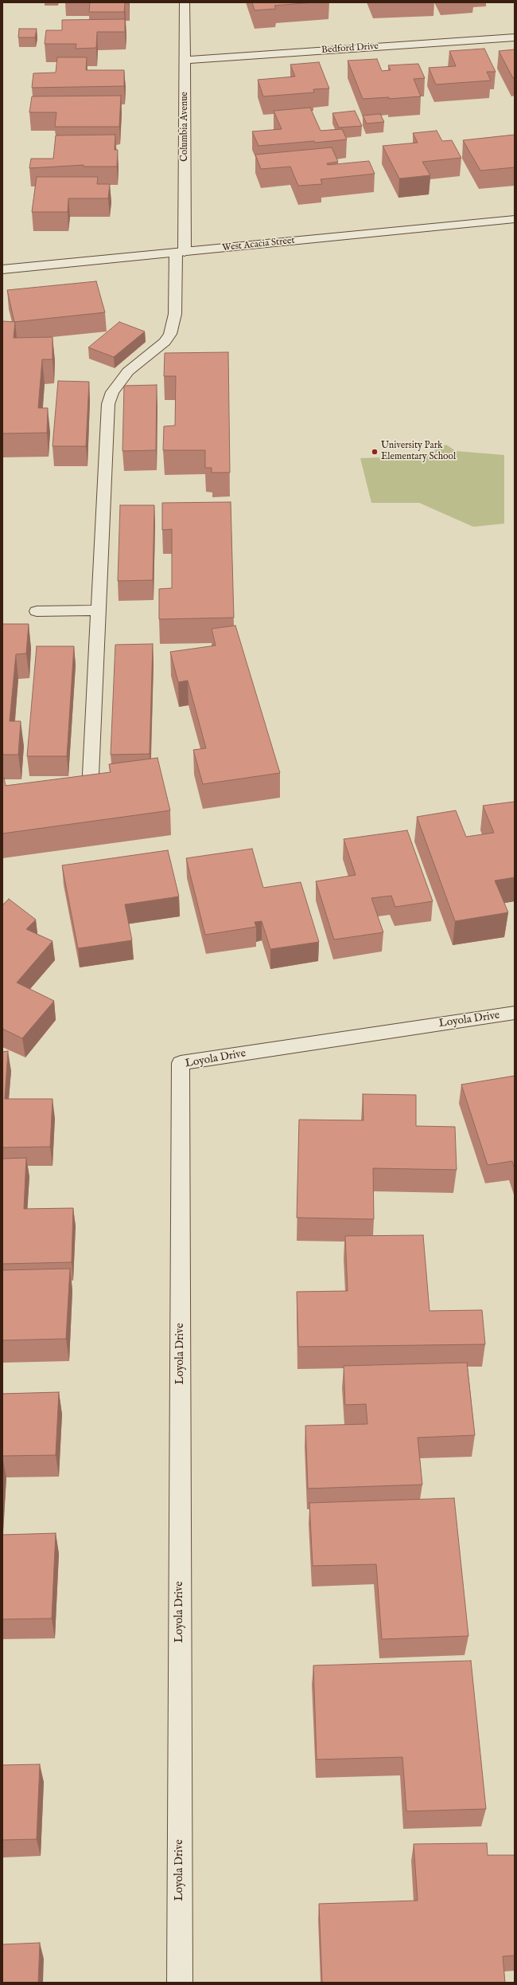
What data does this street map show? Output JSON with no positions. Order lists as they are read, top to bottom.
{
  "streets": {
    "street": [
      "Bedford Drive",
      "Columbia Avenue",
      "West Acacia Street",
      "Loyola Drive"
    ]
  },
  "crossings": [
    ["Bedford Drive", "Columbia Avenue"],
    ["Columbia Avenue", "West Acacia Street"]
  ],
  "places": ["University Park Elementary School"]
}
